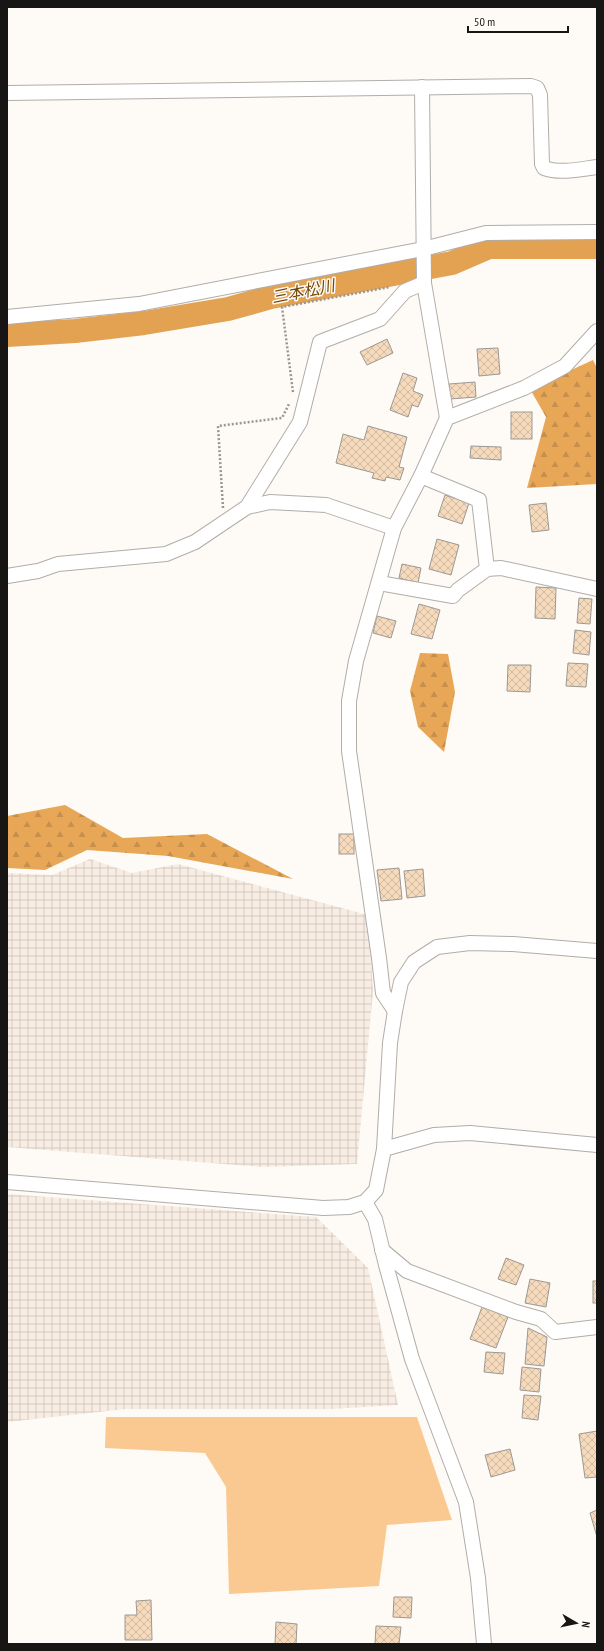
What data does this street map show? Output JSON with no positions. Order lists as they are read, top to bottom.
{
  "water": ["三本松川"],
  "scale_bar": "50 m",
  "north": "right"
}
